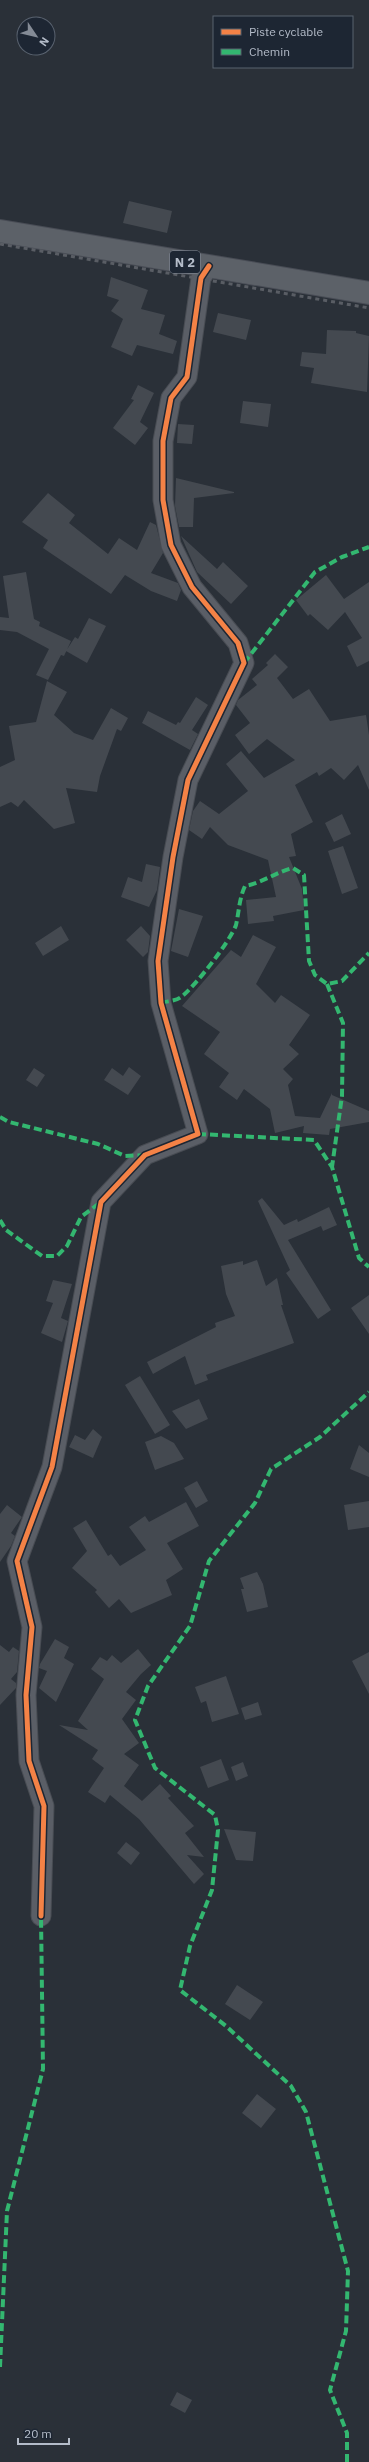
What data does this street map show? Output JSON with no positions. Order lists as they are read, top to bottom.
{
  "streets": {
    "main road": ["N 2"]
  },
  "legend": ["Piste cyclable", "Chemin"],
  "scale_bar": "20 m",
  "north": "bottom right"
}
